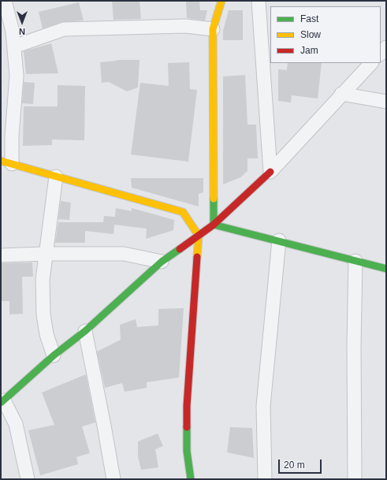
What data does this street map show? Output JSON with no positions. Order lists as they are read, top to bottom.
{
  "legend": ["Fast", "Slow", "Jam"],
  "scale_bar": "20 m",
  "north": "bottom"
}
